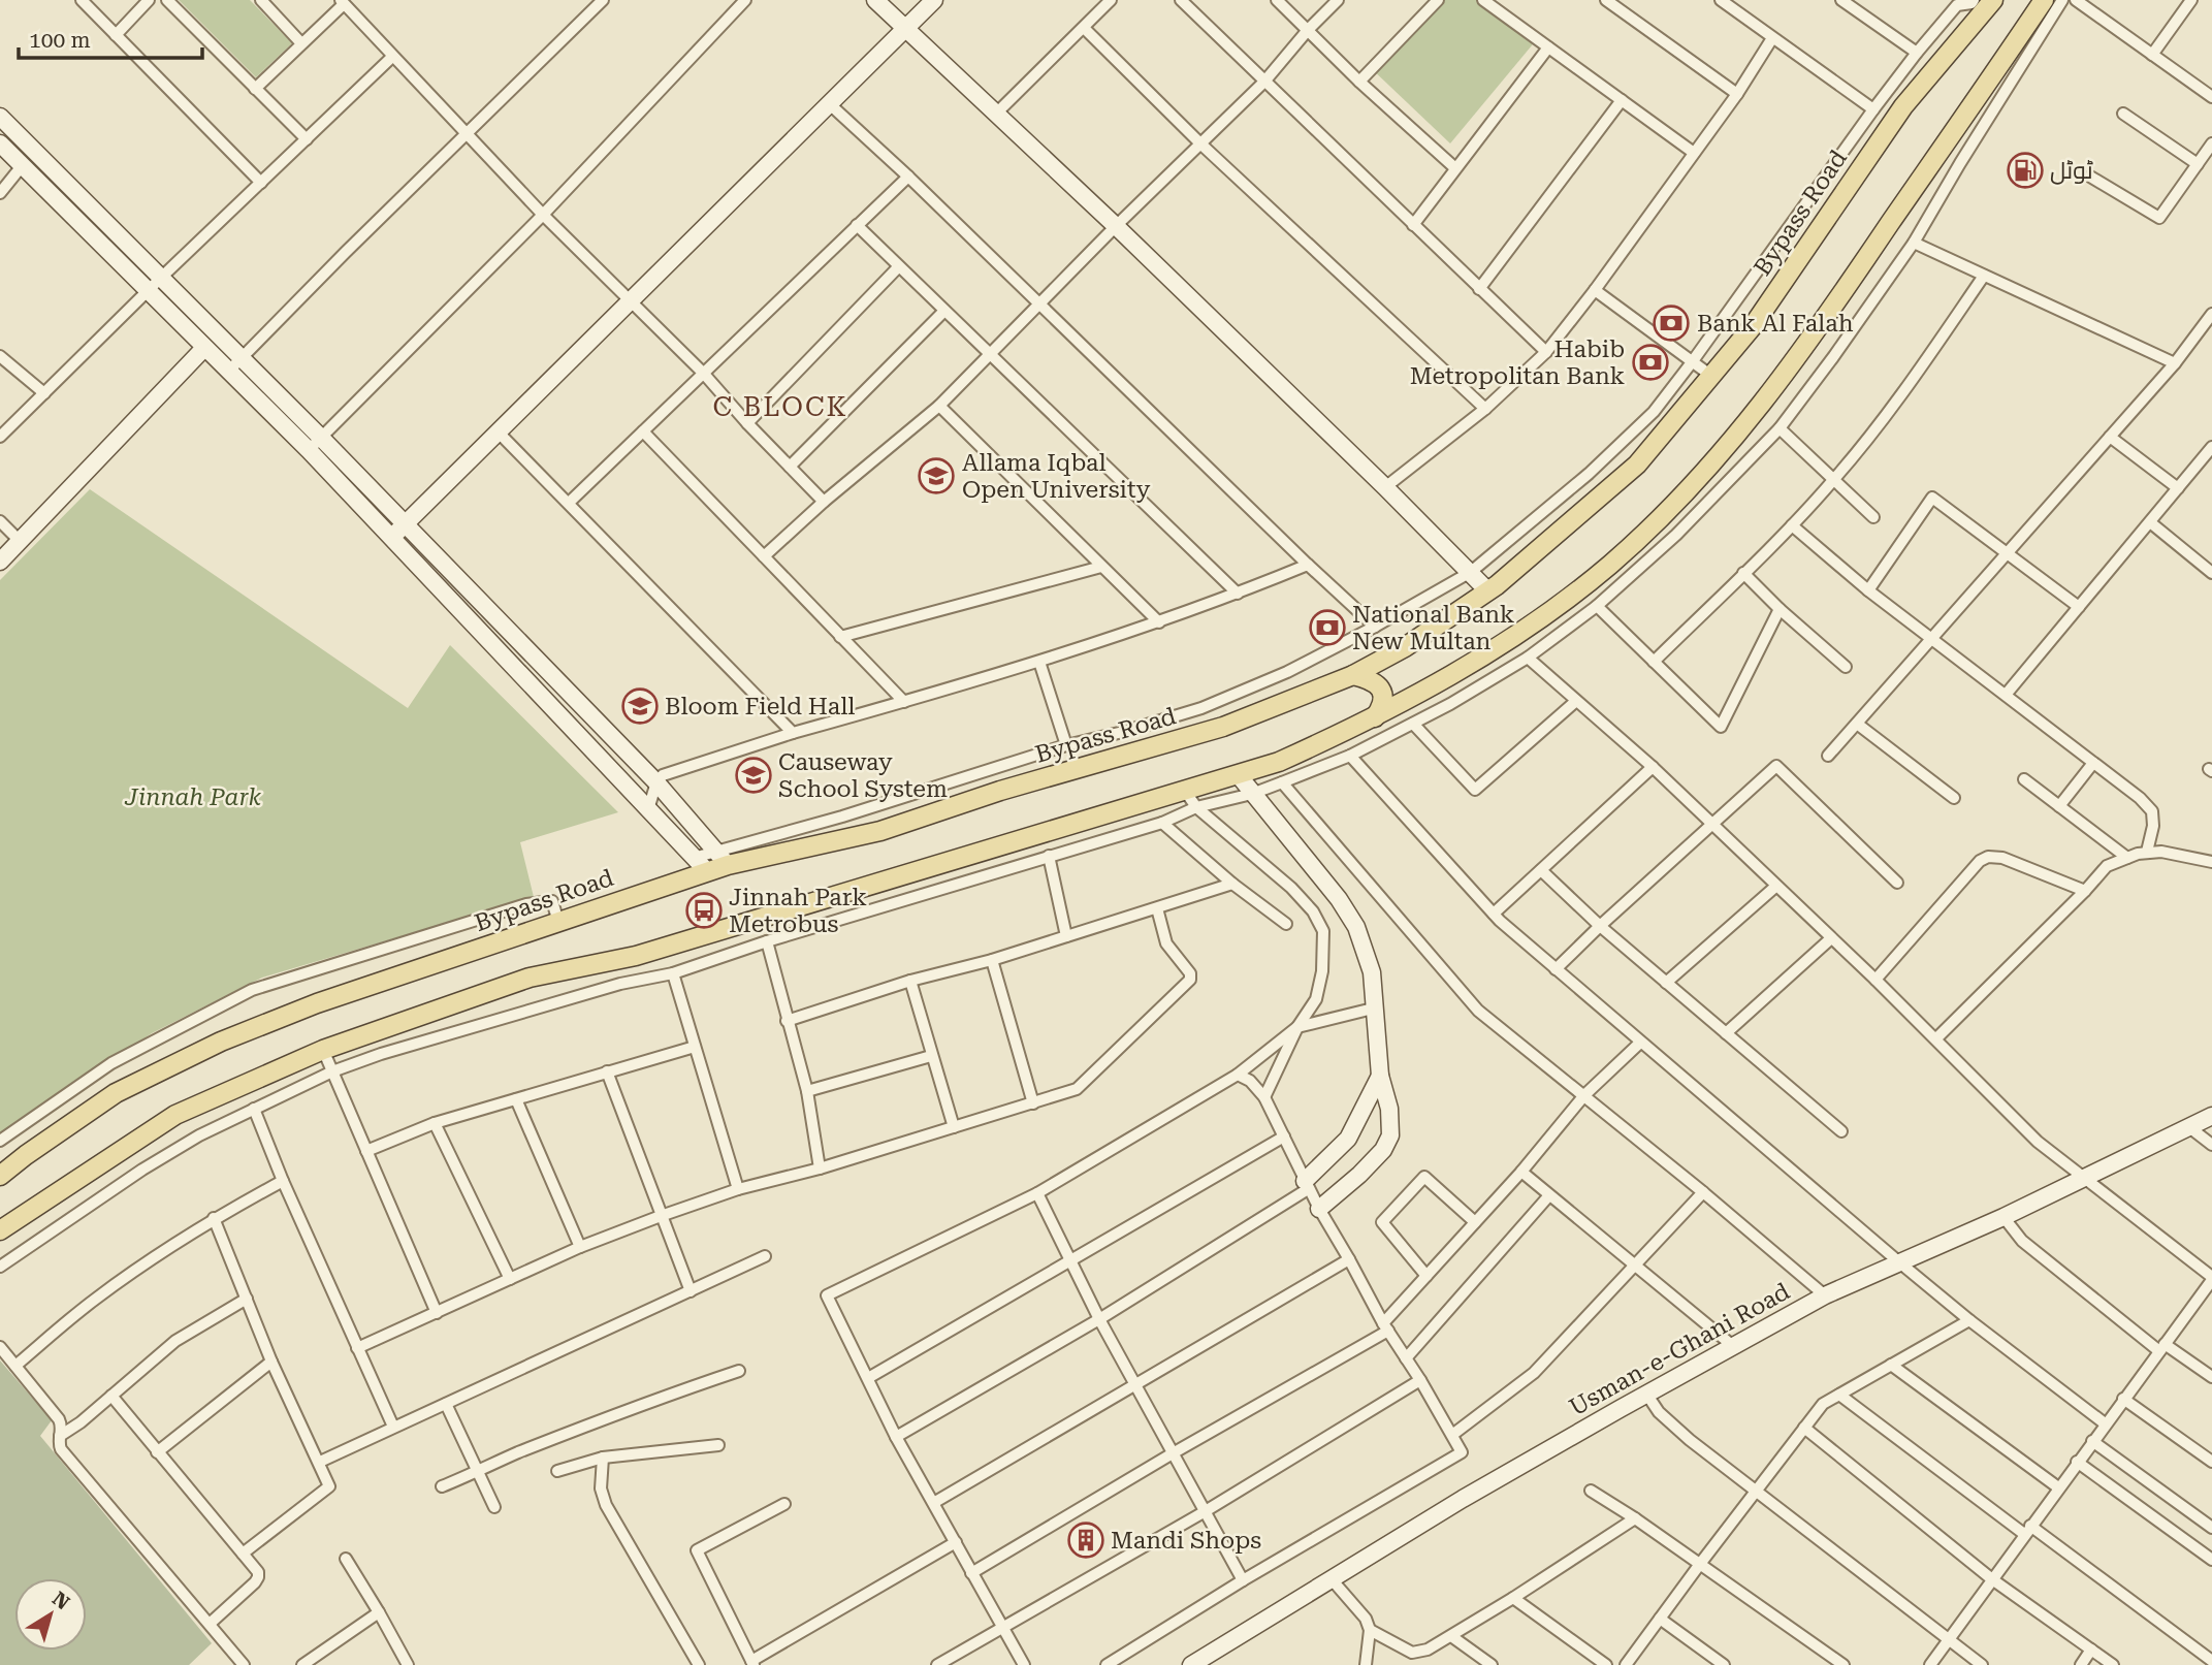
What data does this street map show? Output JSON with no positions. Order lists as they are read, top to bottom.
{
  "streets": {
    "main road": ["Bypass Road", "Usman-e-Ghani Road"]
  },
  "districts": ["C BLOCK"],
  "parks": ["Jinnah Park"],
  "places": {
    "fuel station": ["ٹوٹل"],
    "bank": ["Bank Al Falah", "Habib Metropolitan Bank", "National Bank New Multan"],
    "school or university": ["Allama Iqbal Open University", "Bloom Field Hall", "Causeway School System"],
    "bus stop": ["Jinnah Park Metrobus"],
    "building": ["Mandi Shops"]
  },
  "scale_bar": "100 m",
  "north": "top right"
}
